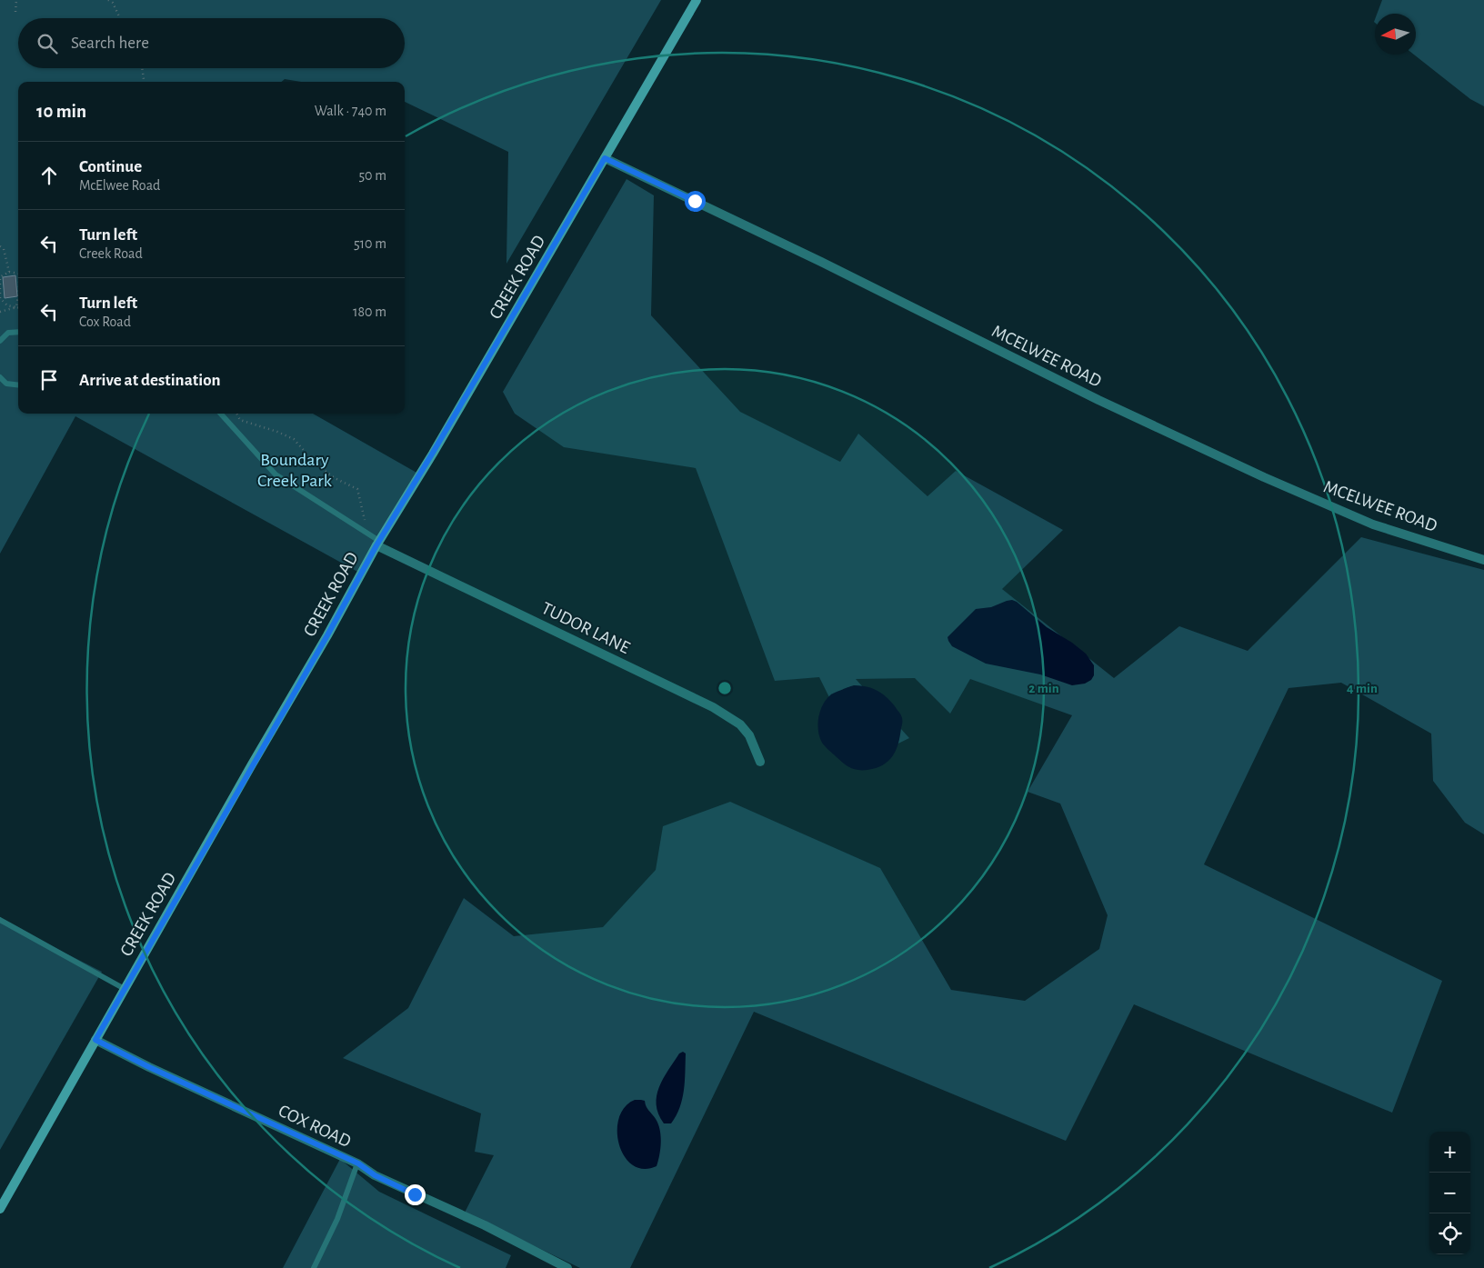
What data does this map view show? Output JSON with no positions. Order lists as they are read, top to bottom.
{
  "streets": {
    "main road": ["CREEK ROAD"],
    "street": ["MCELWEE ROAD", "TUDOR LANE", "COX ROAD"]
  },
  "crossings": [
    ["CREEK ROAD", "MCELWEE ROAD"],
    ["CREEK ROAD", "TUDOR LANE"],
    ["CREEK ROAD", "COX ROAD"]
  ],
  "parks": ["Boundary Creek Park"],
  "north": "left",
  "page": {
    "search": "Search here",
    "heading": ["10 min", "Walk · 740 m"],
    "list": [
      ["Continue", "McElwee Road", "50 m"],
      ["Turn left", "Creek Road", "510 m"],
      ["Turn left", "Cox Road", "180 m"],
      "Arrive at destination"
    ],
    "map_buttons": ["+", "−"]
  },
  "rings": ["2 min", "4 min"]
}
